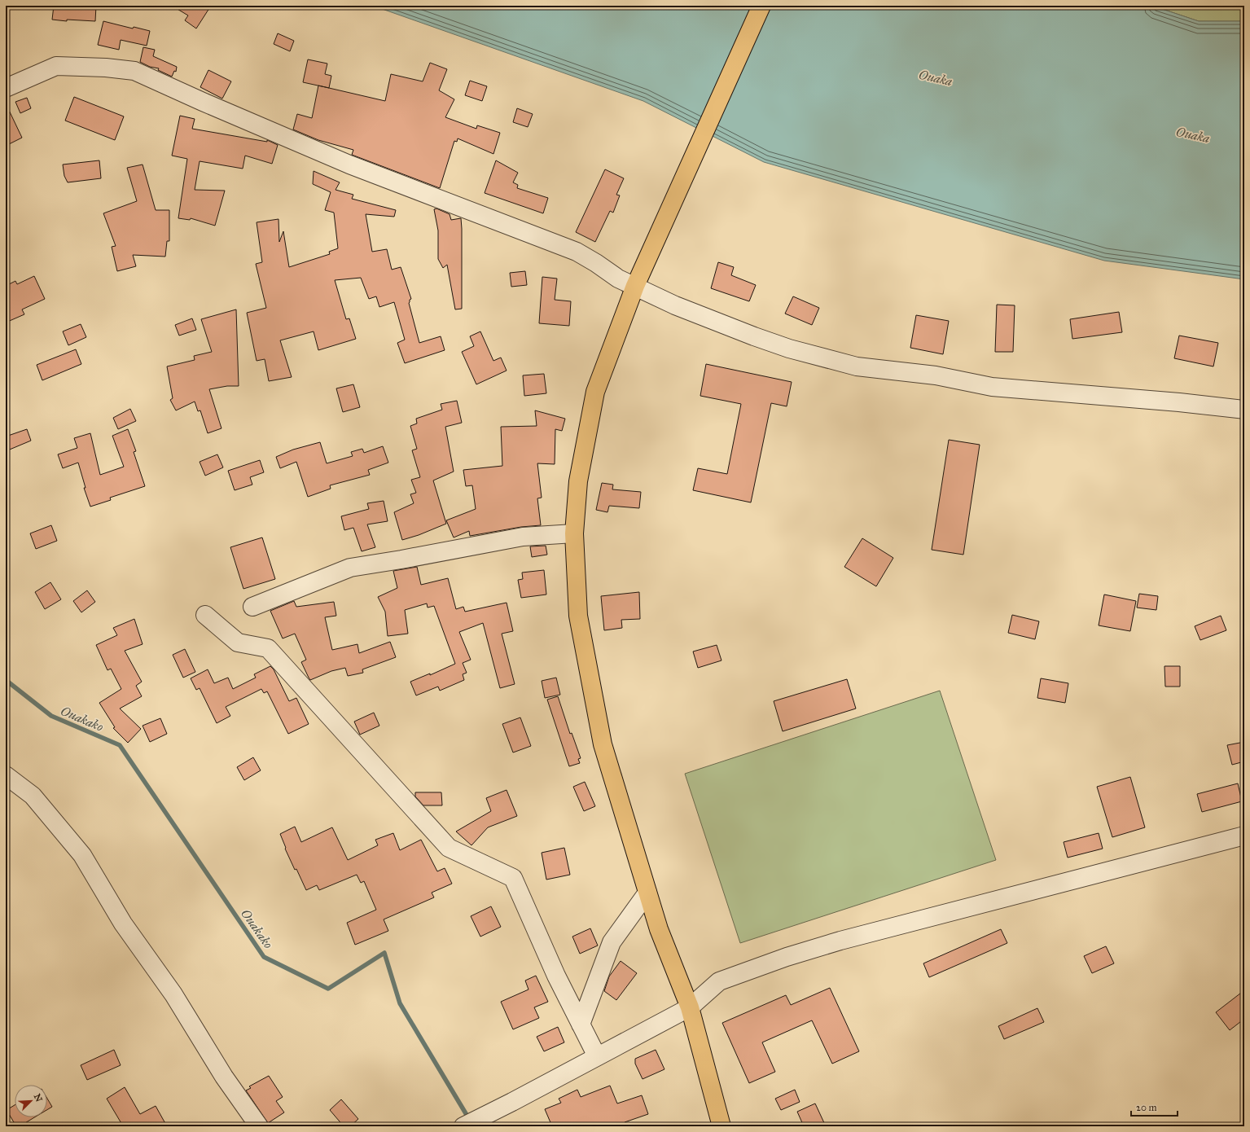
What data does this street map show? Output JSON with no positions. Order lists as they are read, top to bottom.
{
  "water": ["Ouaka", "Ouakako"],
  "scale_bar": "20 m",
  "north": "top right"
}
